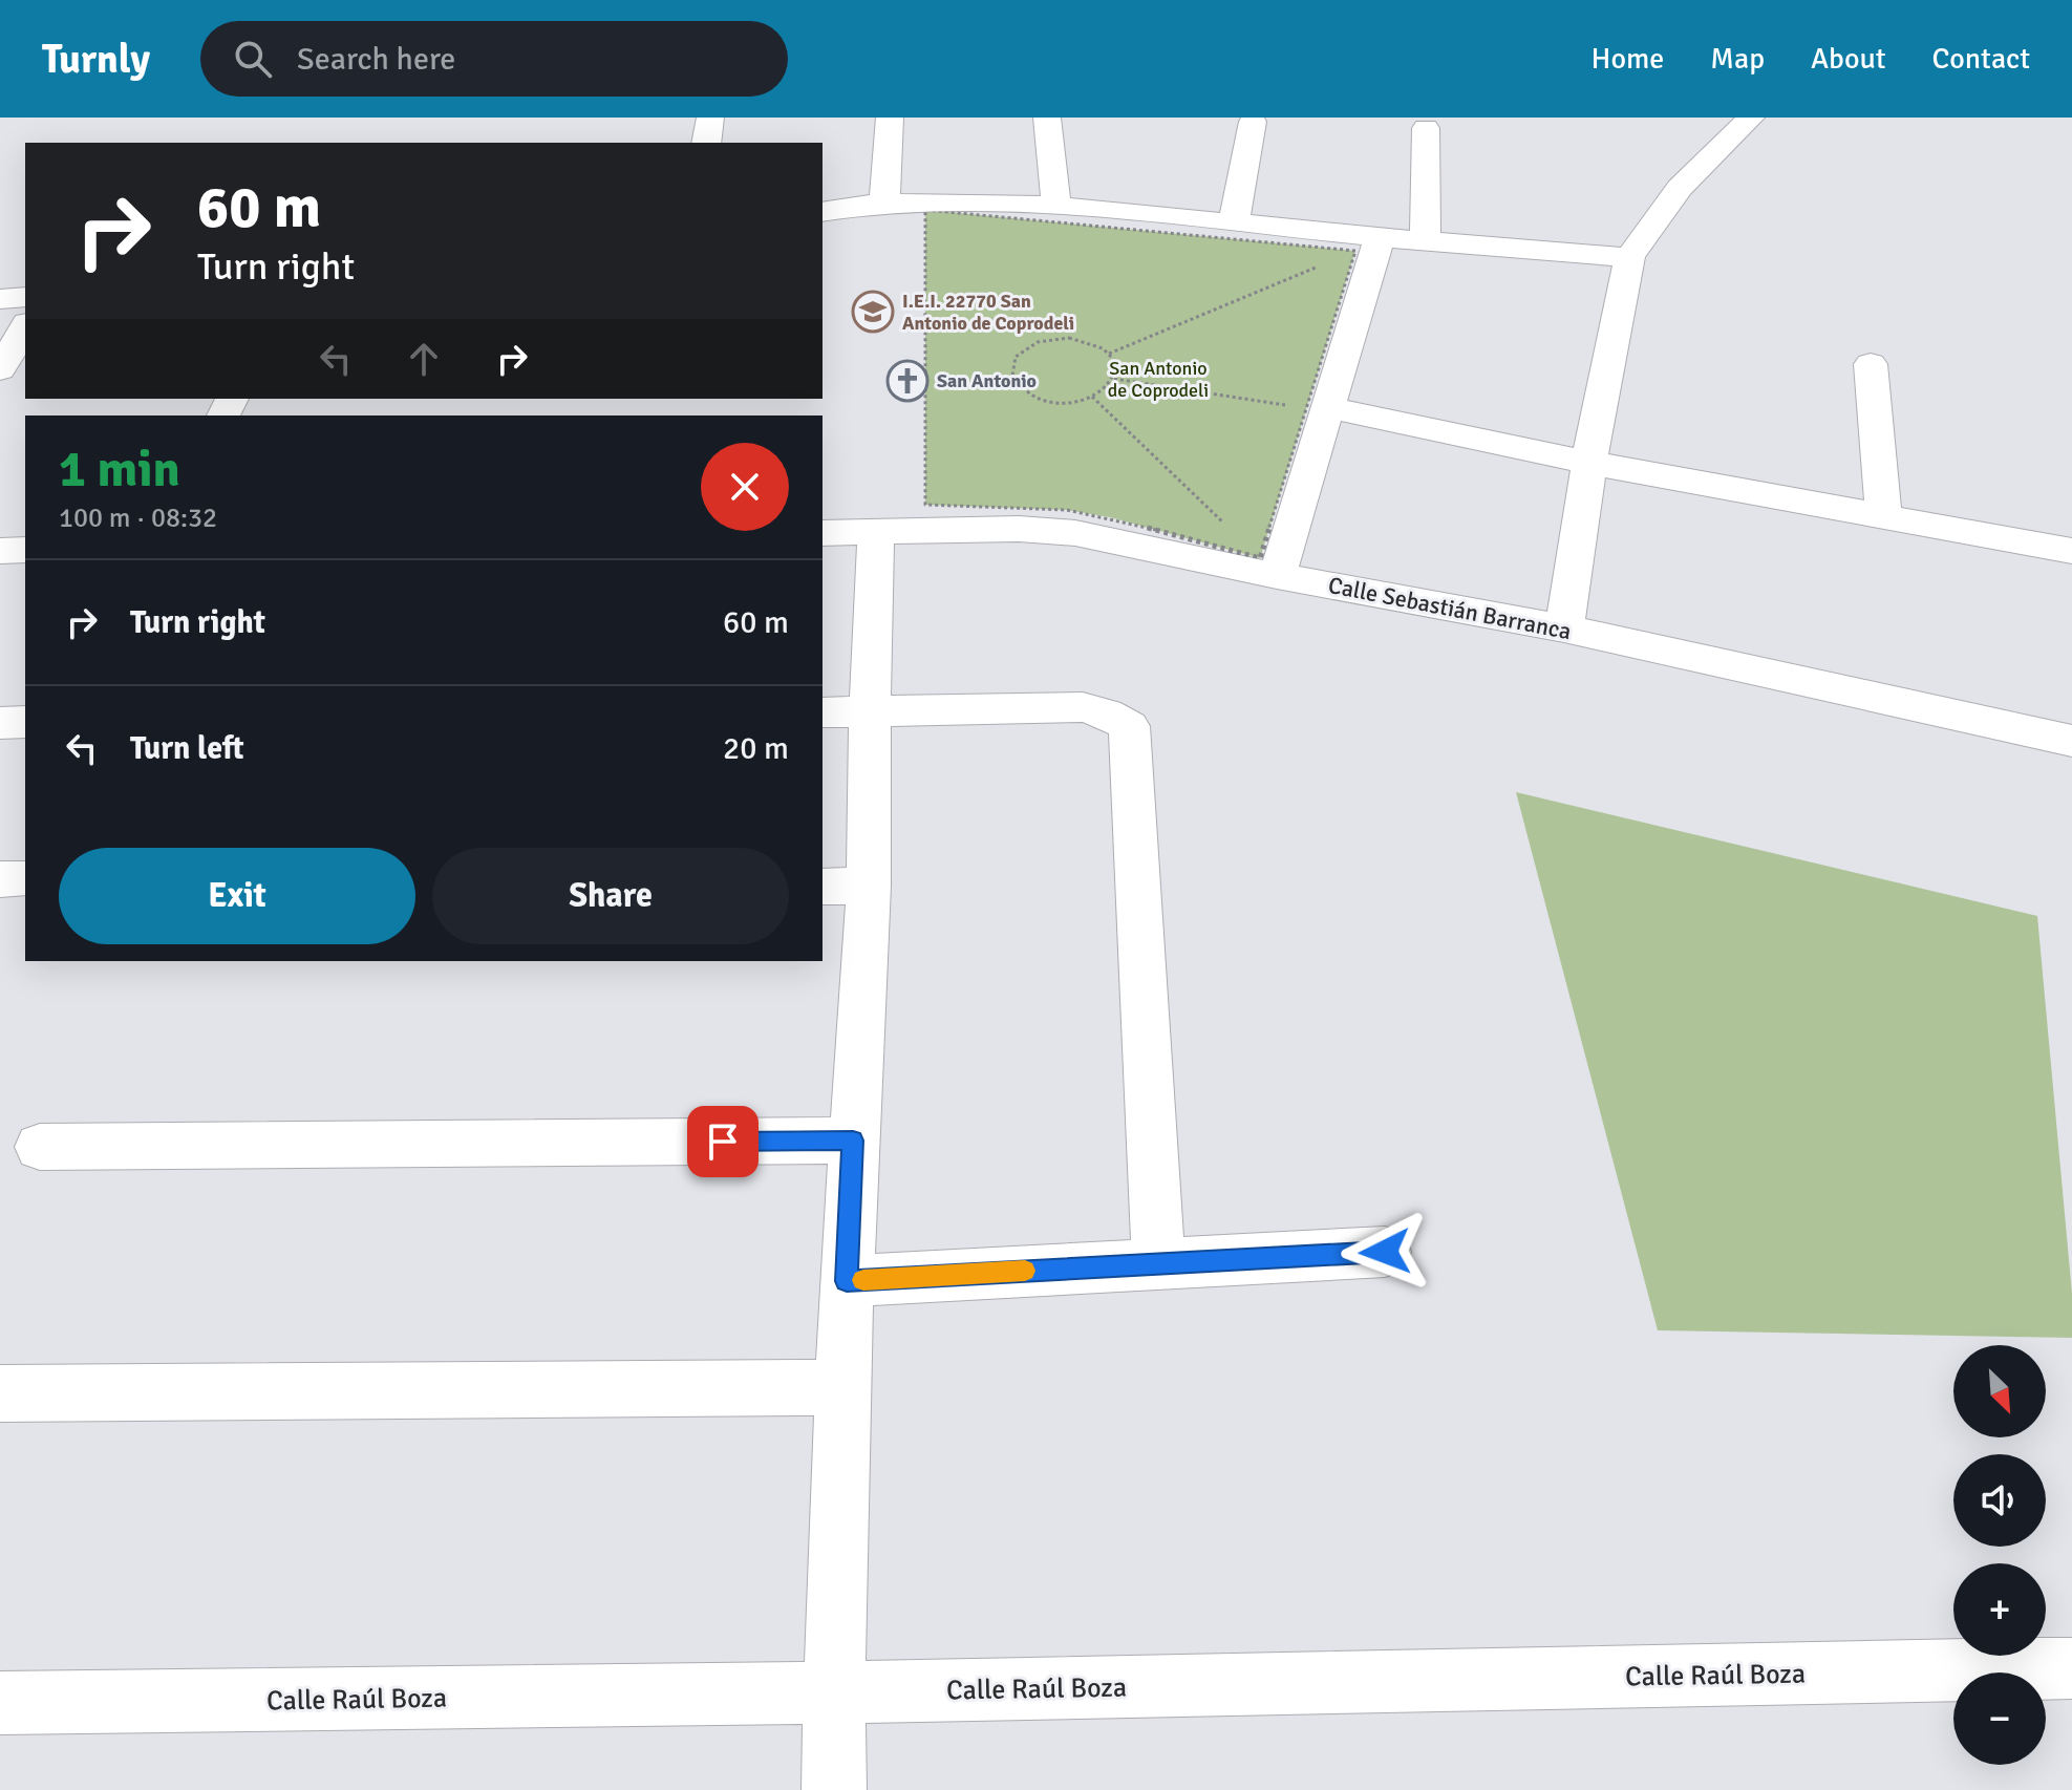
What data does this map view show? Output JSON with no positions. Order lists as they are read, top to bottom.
{
  "streets": {
    "street": ["Calle Sebastián Barranca", "Calle Raúl Boza"]
  },
  "parks": ["San Antonio de Coprodeli"],
  "places": {
    "school or university": ["I.E.I. 22770 San Antonio de Coprodeli"],
    "church": ["San Antonio"]
  },
  "north": "bottom right",
  "page": {
    "header": "Turnly",
    "search": "Search here",
    "nav": [
      "Home",
      "Map",
      "About",
      "Contact"
    ],
    "turn": ["60 m", "Turn right"],
    "heading": ["1 min", "100 m · 08:32"],
    "list": [
      {
        "name": "Turn right",
        "value": "60 m"
      },
      {
        "name": "Turn left",
        "value": "20 m"
      }
    ],
    "buttons": ["Exit", "Share"],
    "map_buttons": ["+", "−"]
  }
}
